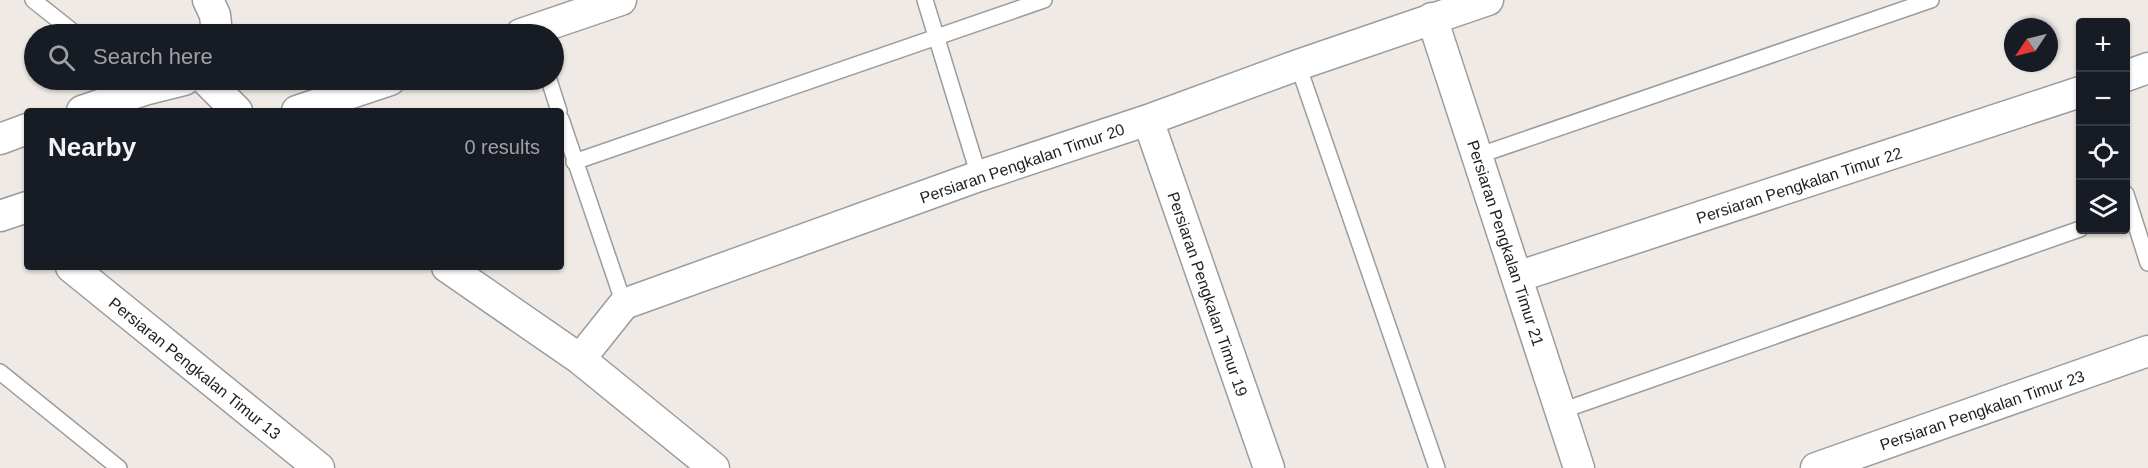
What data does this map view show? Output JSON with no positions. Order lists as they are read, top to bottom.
{
  "streets": {
    "street": [
      "Persiaran Pengkalan Timur 20",
      "Persiaran Pengkalan Timur 22",
      "Persiaran Pengkalan Timur 21",
      "Persiaran Pengkalan Timur 19",
      "Persiaran Pengkalan Timur 13",
      "Persiaran Pengkalan Timur 23"
    ]
  },
  "crossings": [
    ["Persiaran Pengkalan Timur 20", "Persiaran Pengkalan Timur 21"],
    ["Persiaran Pengkalan Timur 20", "Persiaran Pengkalan Timur 19"],
    ["Persiaran Pengkalan Timur 22", "Persiaran Pengkalan Timur 21"]
  ],
  "north": "bottom left",
  "page": {
    "map_buttons": ["+", "−"],
    "search": "Search here",
    "heading": ["Nearby", "0 results"]
  }
}
